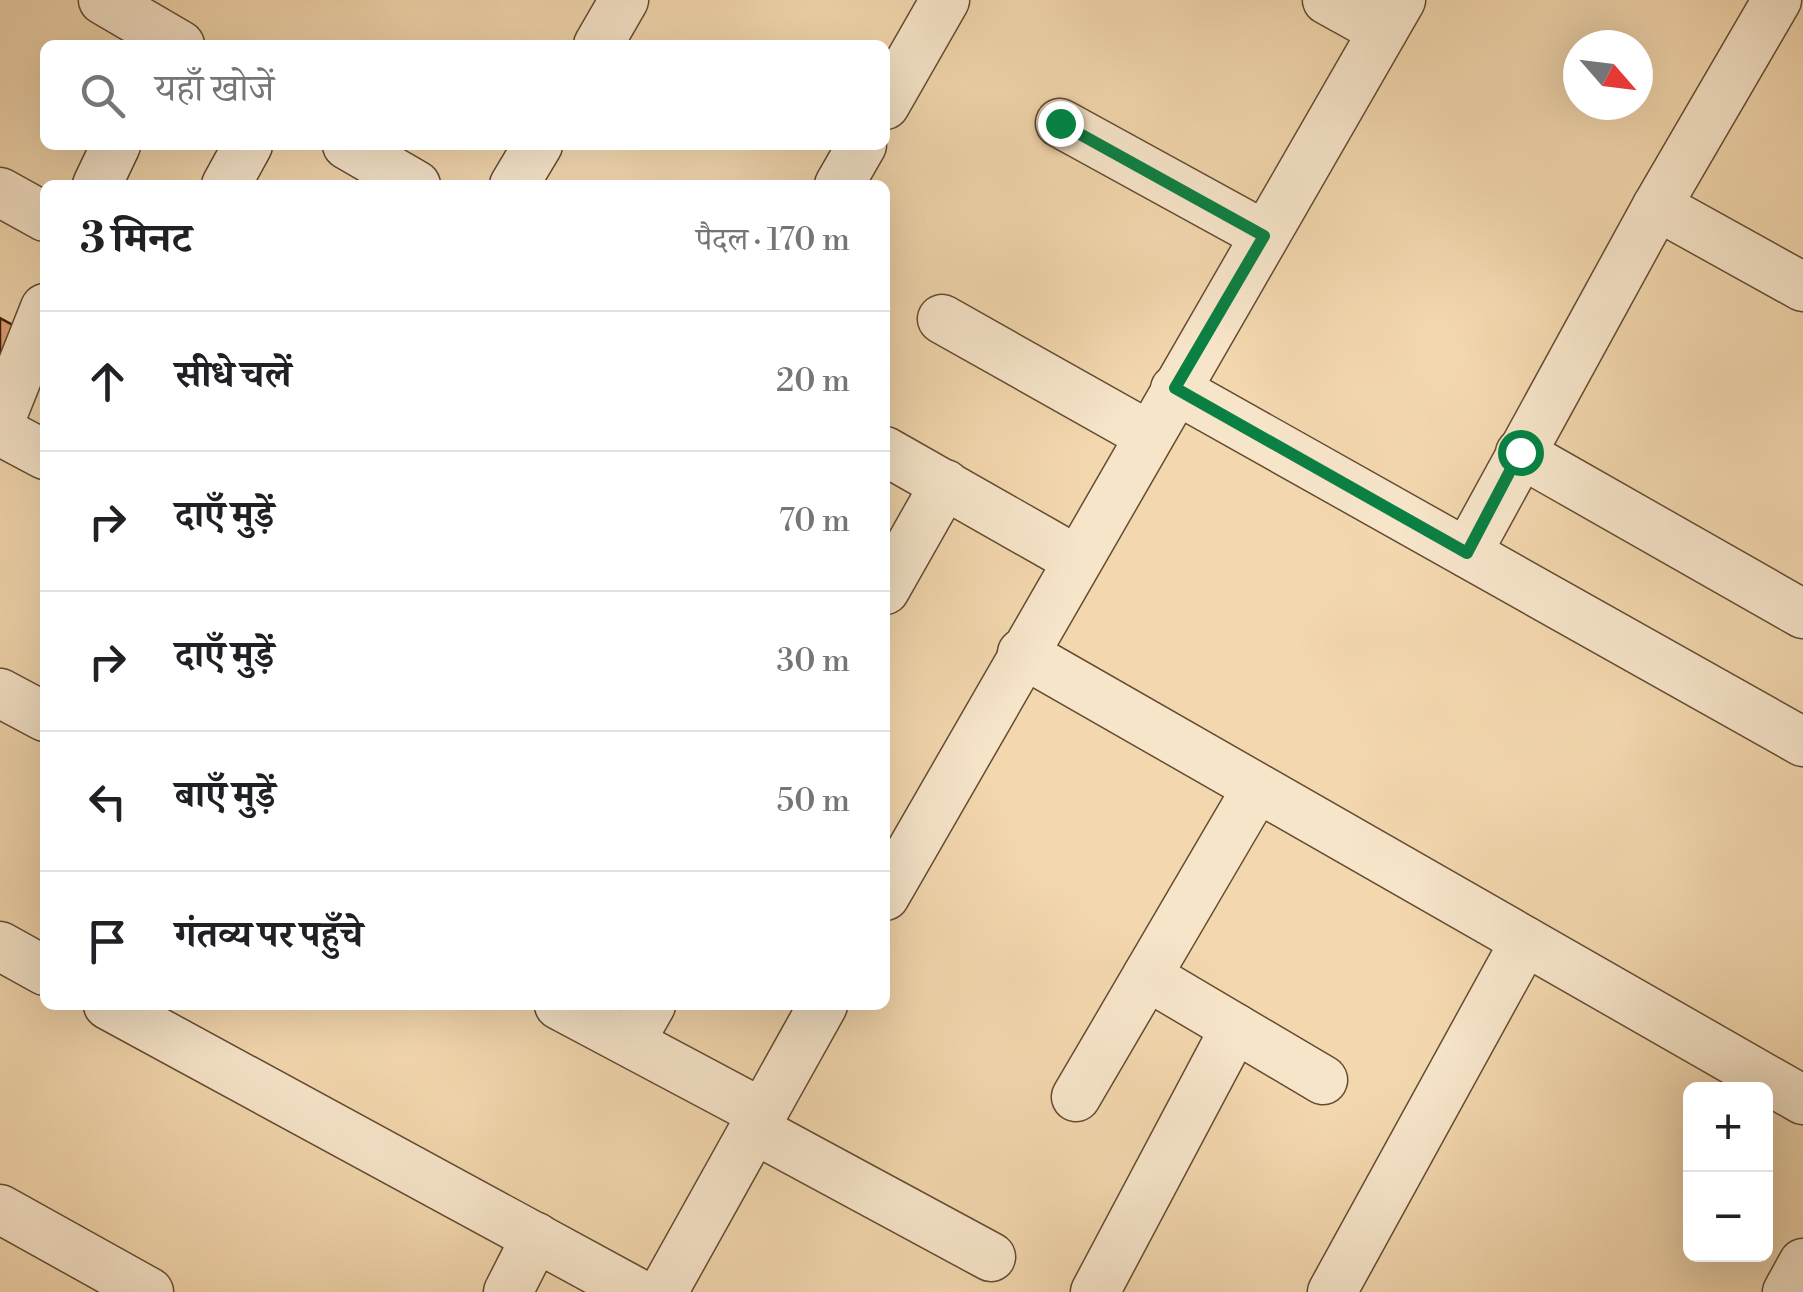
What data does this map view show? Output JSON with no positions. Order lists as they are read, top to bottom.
{
  "north": "bottom right",
  "page": {
    "search": "यहाँ खोजें",
    "heading": ["3 मिनट", "पैदल · 170 m"],
    "list": [
      ["सीधे चलें", "20 m"],
      ["दाएँ मुड़ें", "70 m"],
      ["दाएँ मुड़ें", "30 m"],
      ["बाएँ मुड़ें", "50 m"],
      "गंतव्य पर पहुँचे"
    ],
    "map_buttons": ["+", "−"]
  }
}
